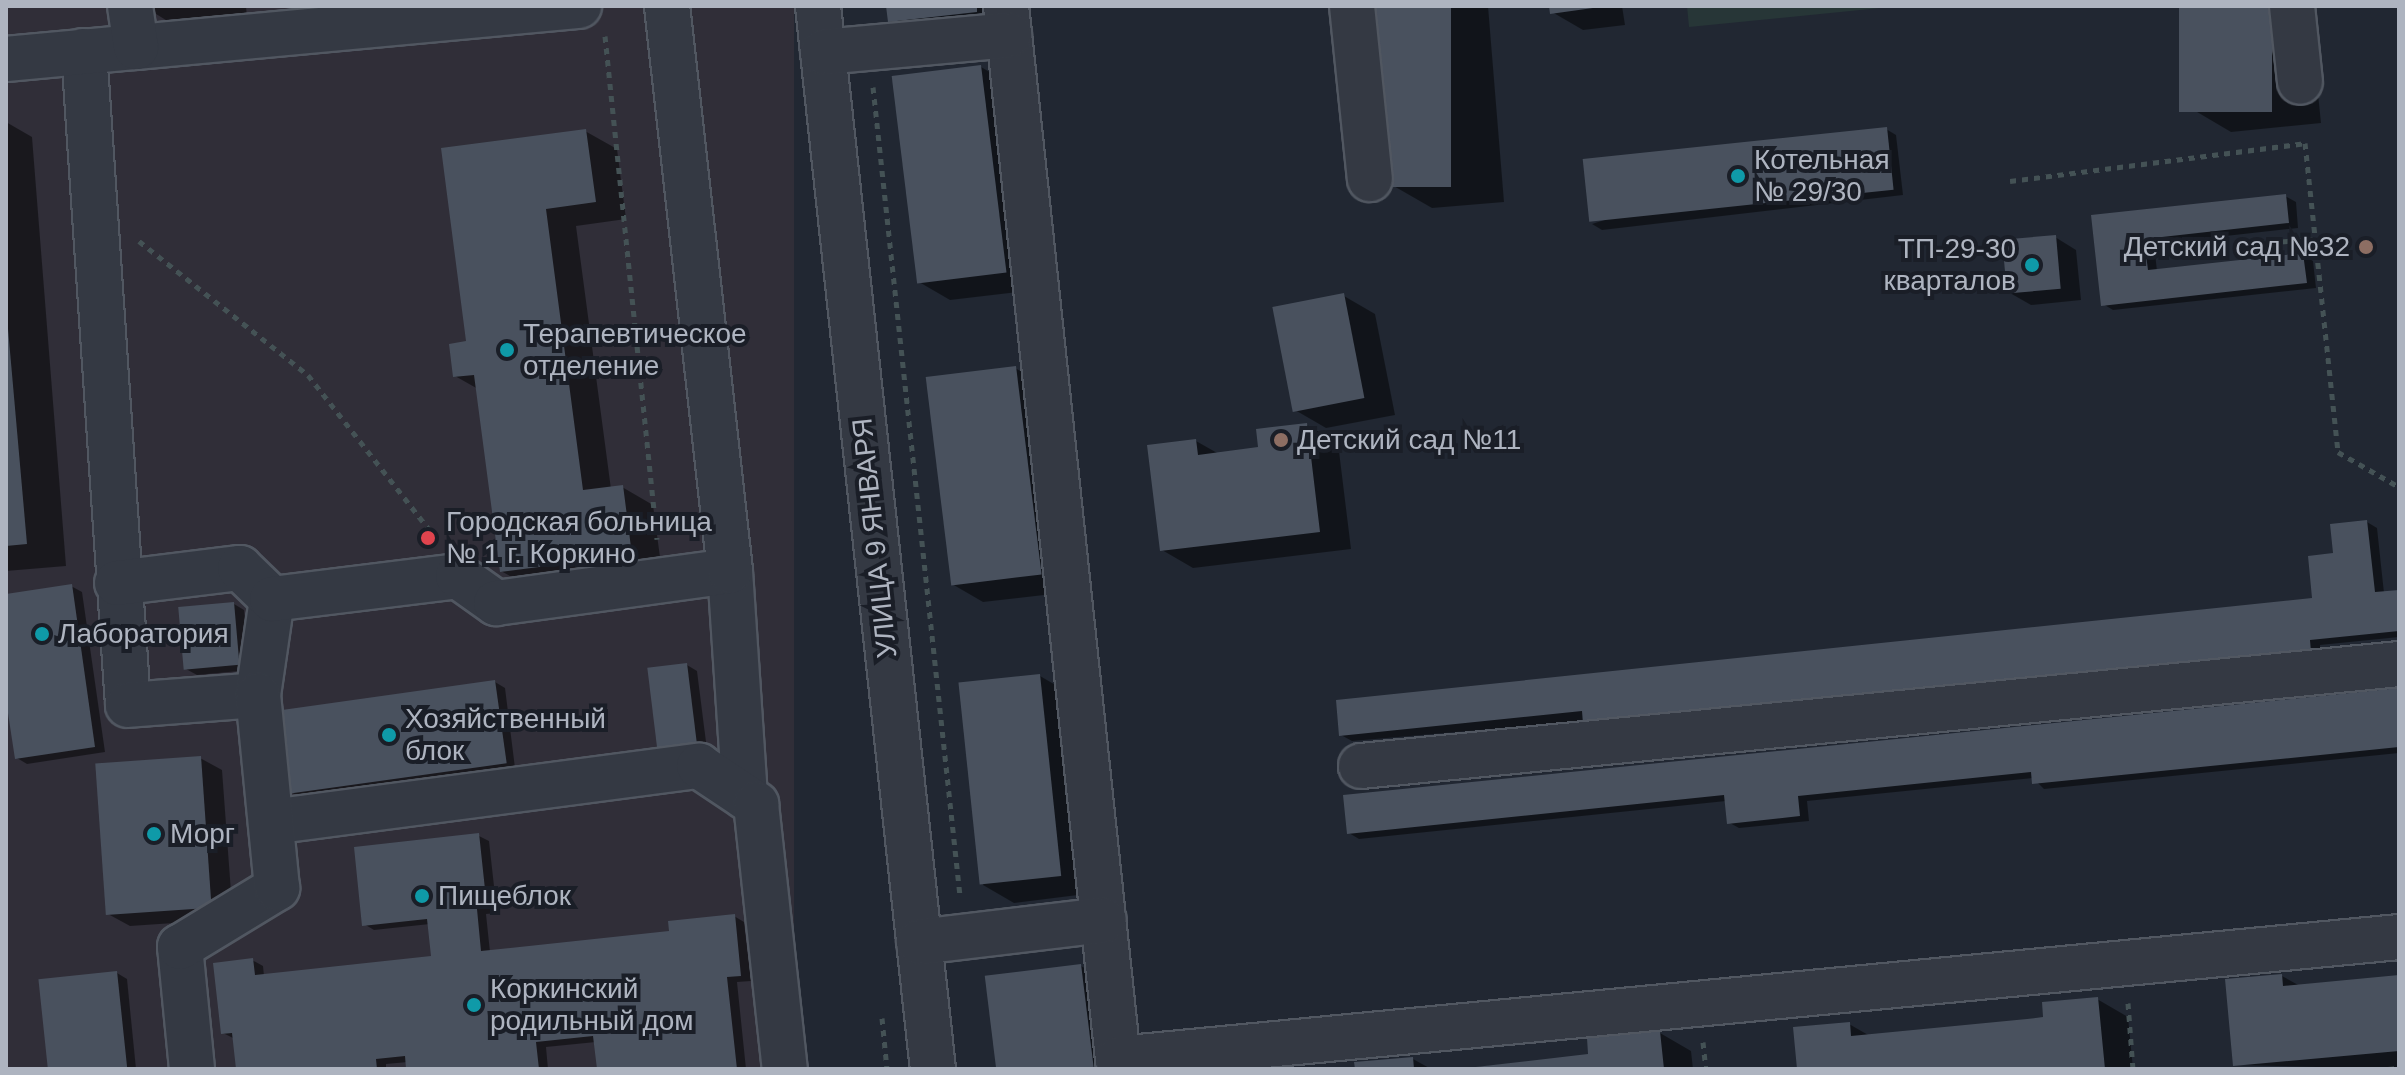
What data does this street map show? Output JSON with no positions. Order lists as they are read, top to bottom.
{
  "streets": {
    "street": ["УЛИЦА 9 ЯНВАРЯ"]
  },
  "places": [
    "Котельная № 29/30",
    "Детский сад №32",
    "ТП-29-30 кварталов",
    "Терапевтическое отделение",
    "Детский сад №11",
    "Городская больница № 1 г. Коркино",
    "Лаборатория",
    "Хозяйственный блок",
    "Морг",
    "Пищеблок",
    "Коркинский родильный дом"
  ]
}
